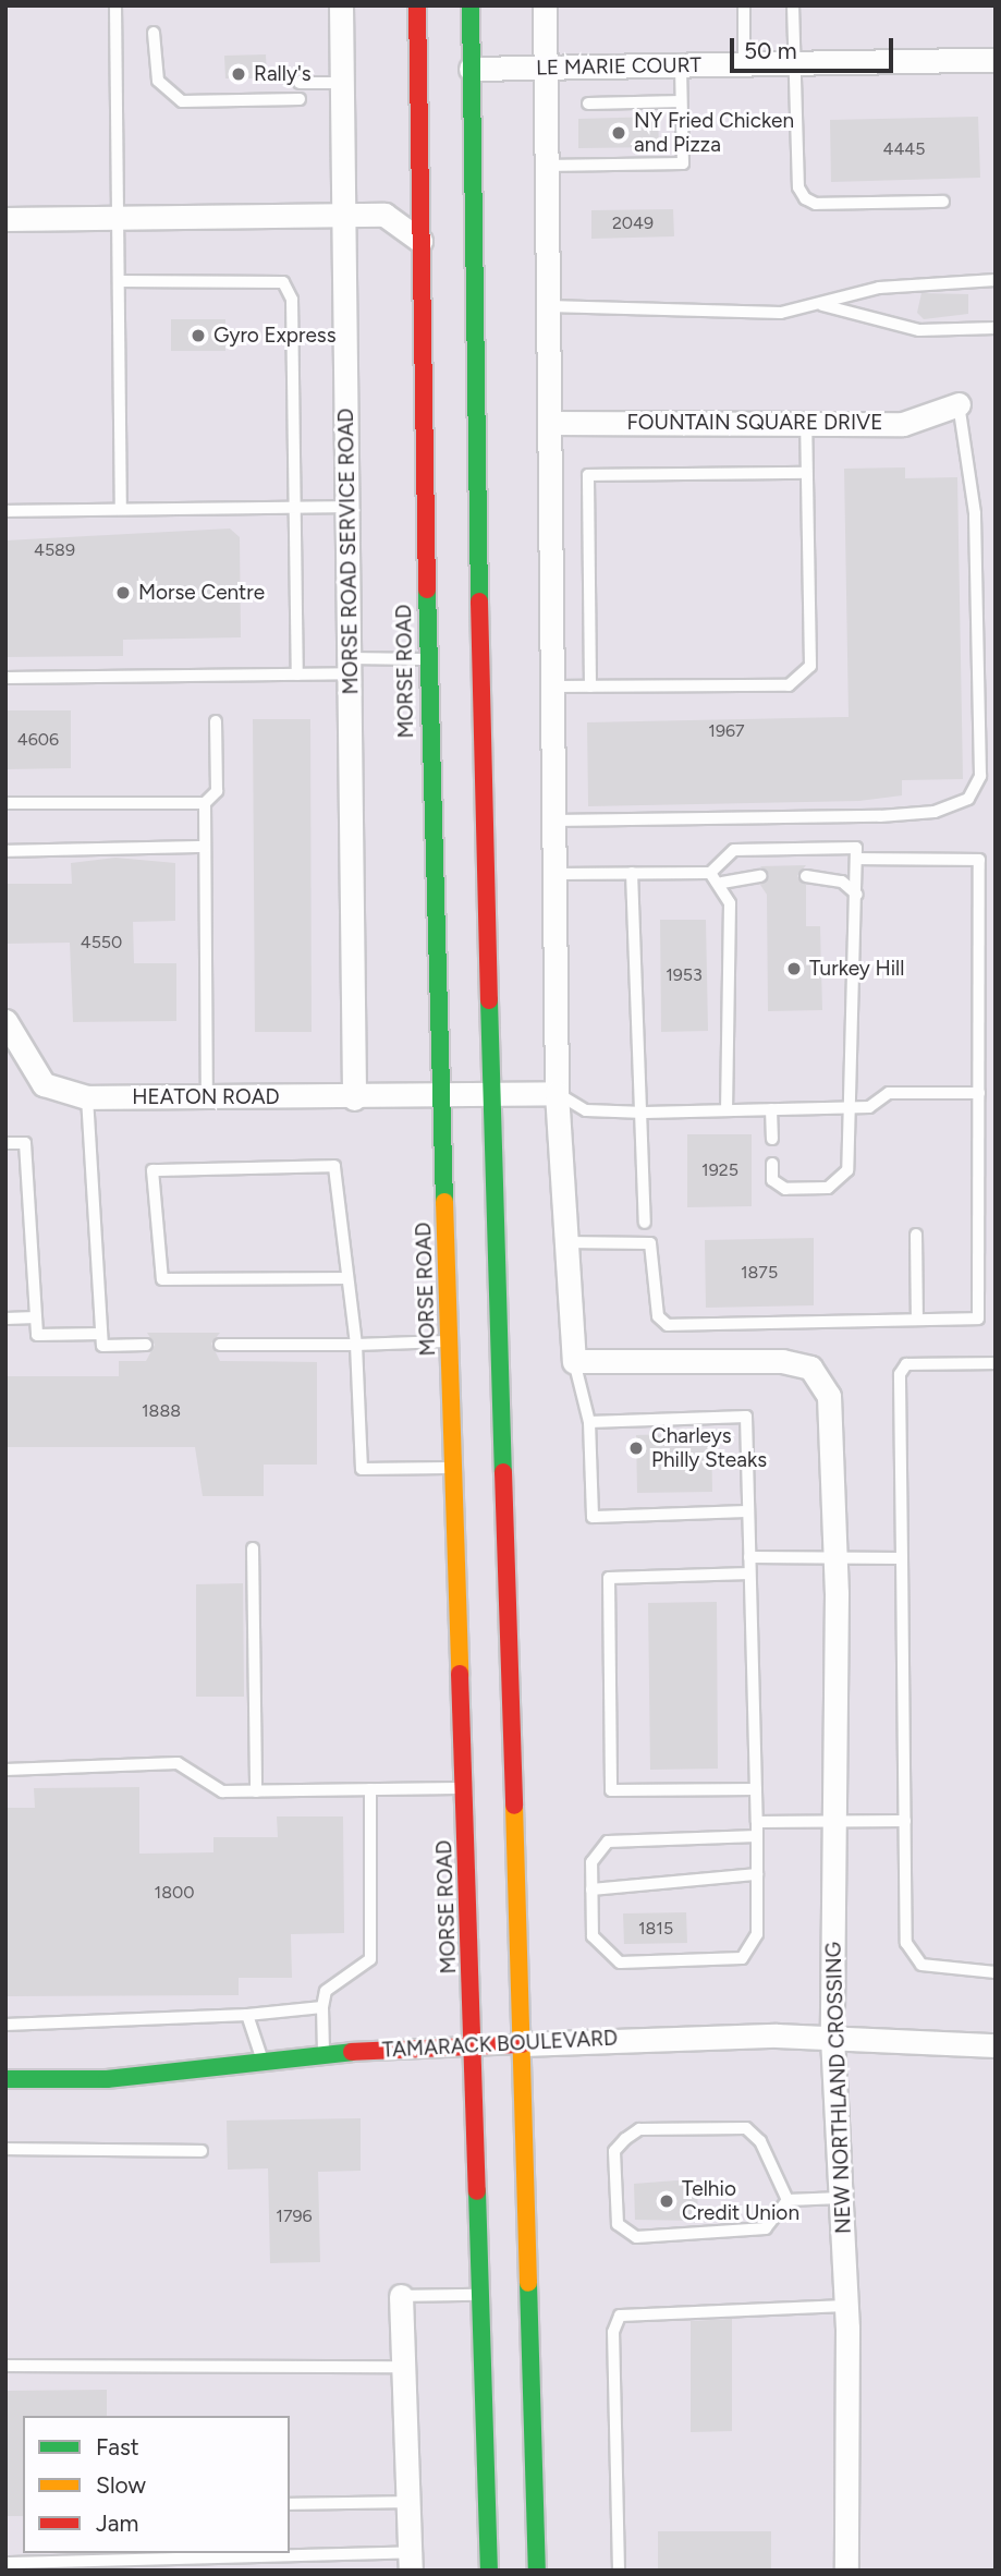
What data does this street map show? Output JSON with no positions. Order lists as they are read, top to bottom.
{
  "streets": {
    "main road": ["MORSE ROAD", "TAMARACK BOULEVARD"],
    "street": [
      "LE MARIE COURT",
      "FOUNTAIN SQUARE DRIVE",
      "MORSE ROAD SERVICE ROAD",
      "HEATON ROAD",
      "NEW NORTHLAND CROSSING"
    ]
  },
  "crossings": [
    ["MORSE ROAD SERVICE ROAD", "HEATON ROAD"],
    ["MORSE ROAD", "HEATON ROAD"],
    ["MORSE ROAD", "TAMARACK BOULEVARD"],
    ["TAMARACK BOULEVARD", "NEW NORTHLAND CROSSING"]
  ],
  "places": [
    "Rally's",
    "NY Fried Chicken and Pizza",
    "Gyro Express",
    "Morse Centre",
    "Turkey Hill",
    "Charleys Philly Steaks",
    "Telhio Credit Union"
  ],
  "house_numbers": [
    "4445",
    "2049",
    "4589",
    "1967",
    "4606",
    "4550",
    "1953",
    "1925",
    "1875",
    "1888",
    "1800",
    "1815",
    "1796"
  ],
  "legend": ["Fast", "Slow", "Jam"],
  "scale_bar": "50 m"
}
